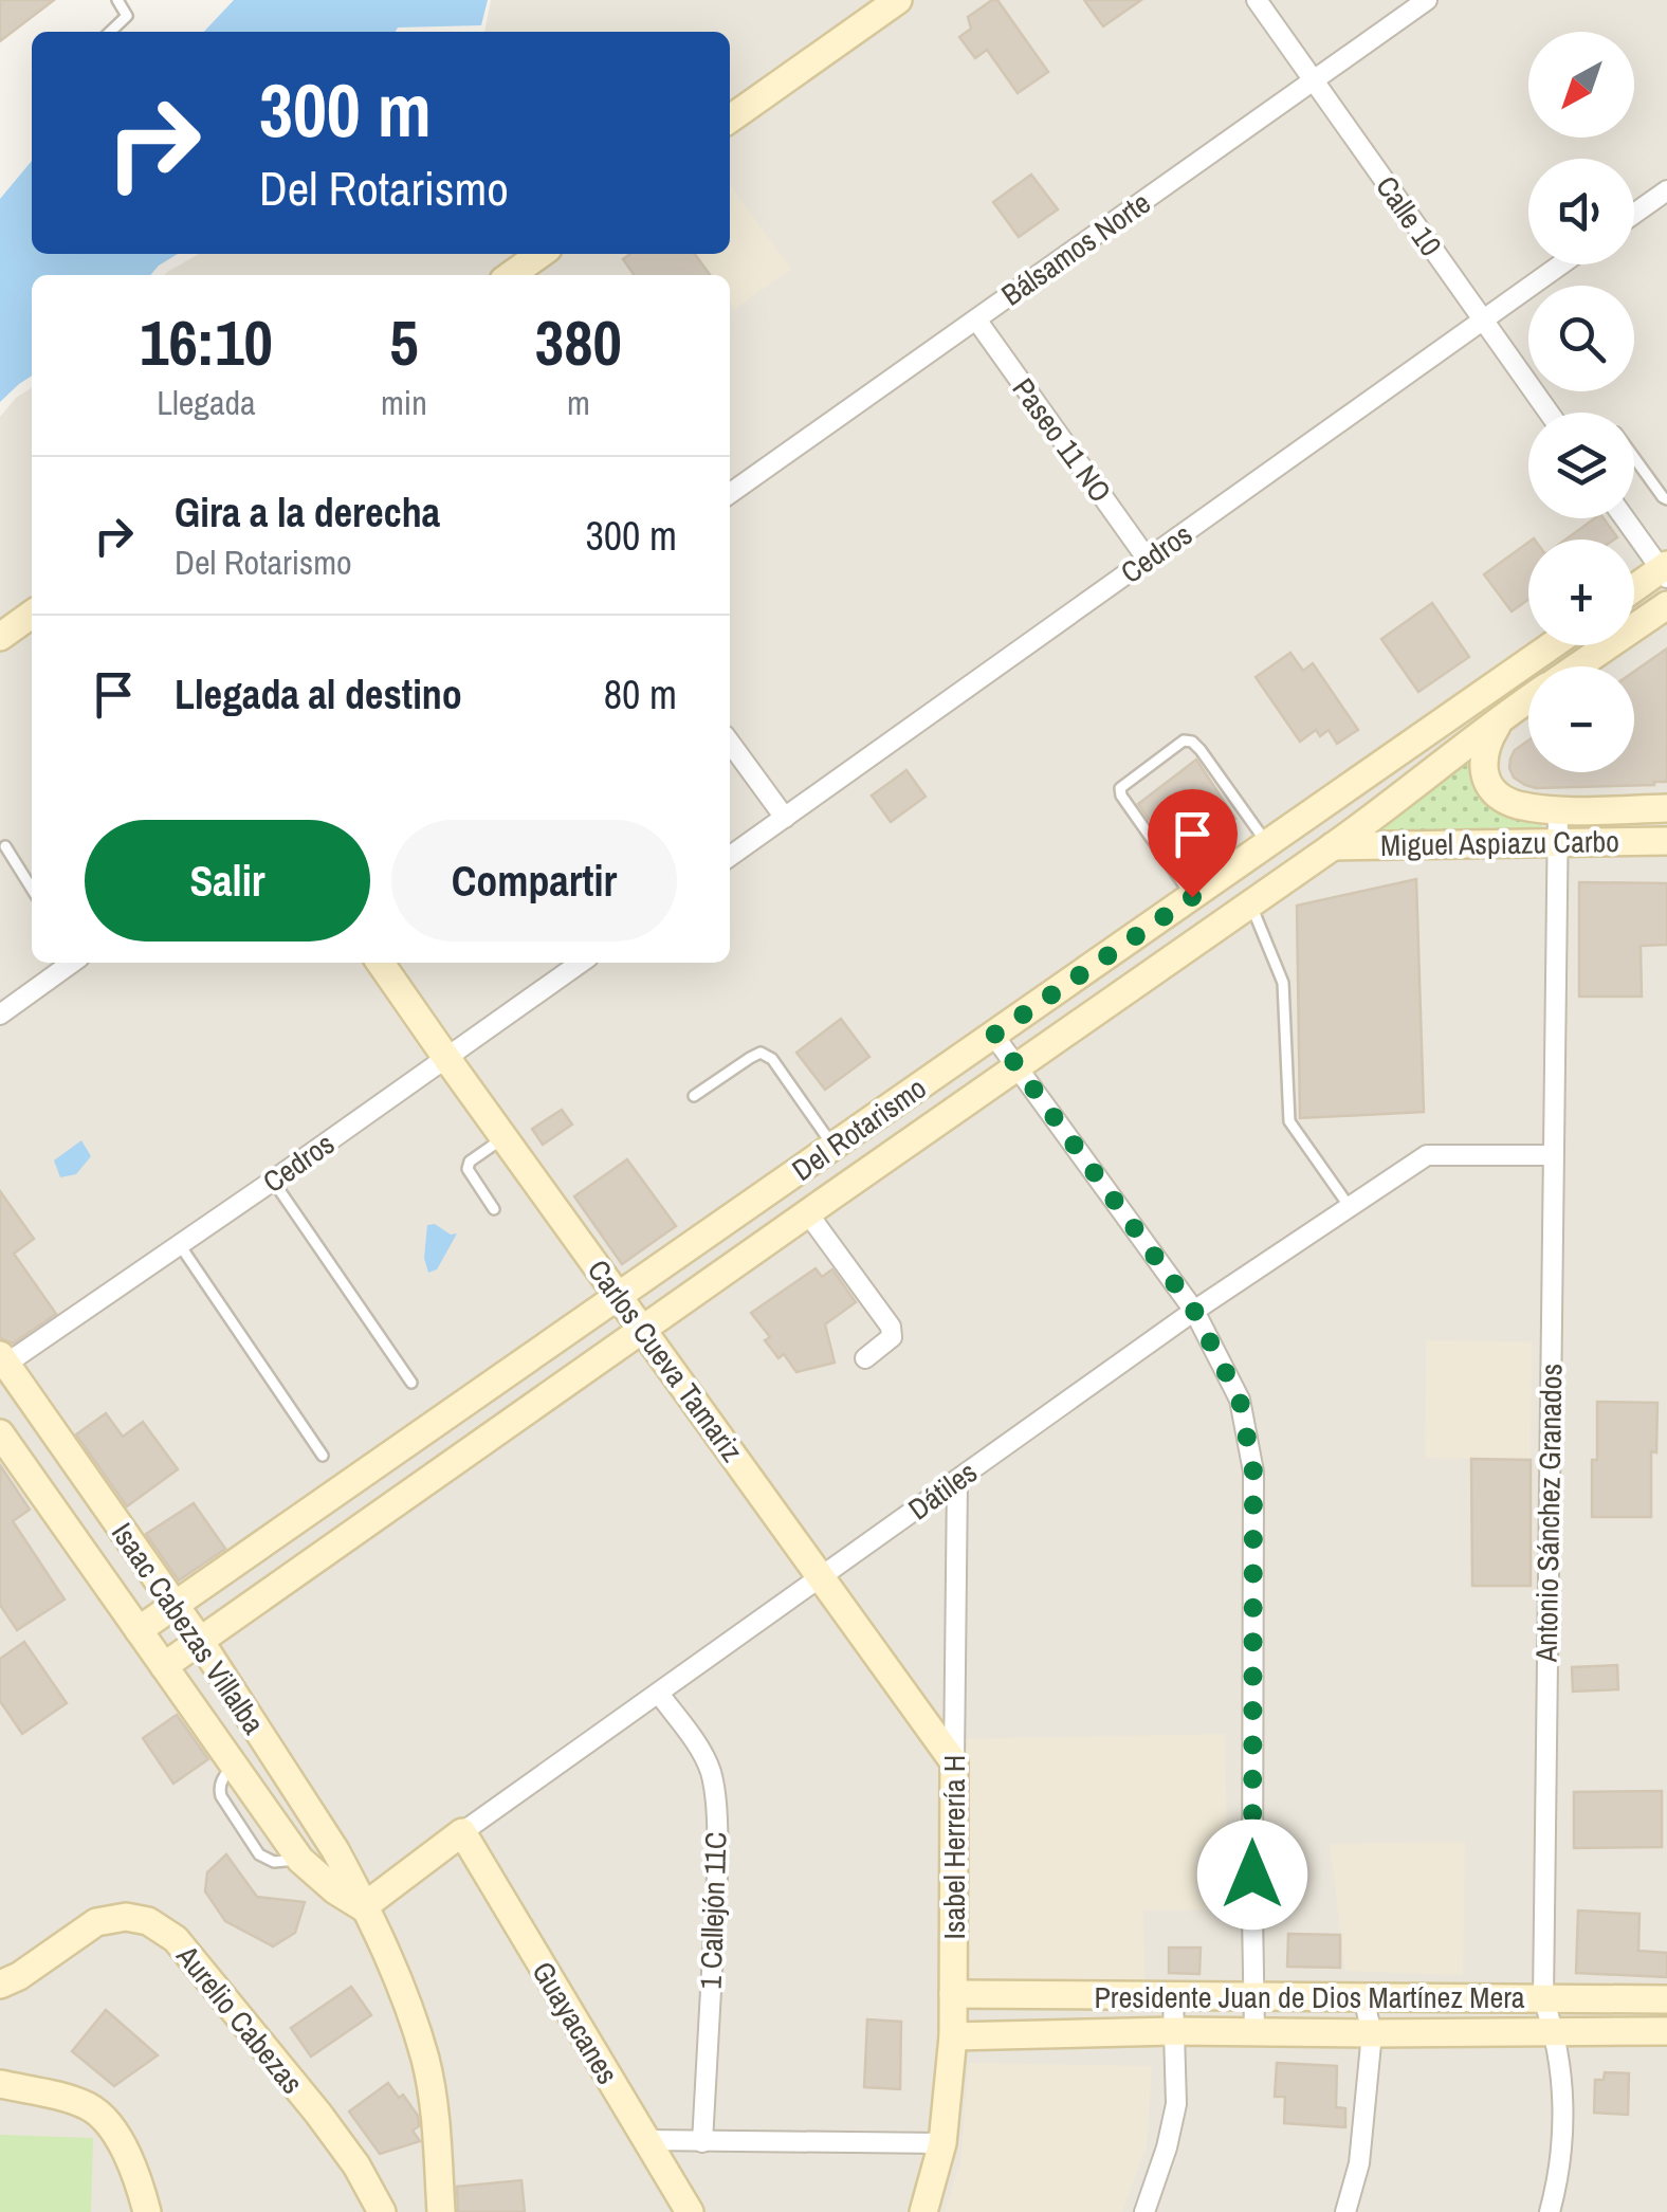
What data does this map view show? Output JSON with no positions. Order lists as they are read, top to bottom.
{
  "streets": {
    "street": [
      "Calle 10",
      "Bálsamos Norte",
      "Paseo 11 NO",
      "Cedros",
      "Miguel Aspiazu Carbo",
      "Del Rotarismo",
      "Carlos Cueva Tamariz",
      "Dátiles",
      "Antonio Sánchez Granados",
      "Isaac Cabezas Villalba",
      "Isabel Herrería H",
      "1 Callejón 11C",
      "Presidente Juan de Dios Martínez Mera",
      "Aurelio Cabezas",
      "Guayacanes"
    ]
  },
  "crossings": [
    ["Calle 10", "Bálsamos Norte"],
    ["Calle 10", "Cedros"],
    ["Bálsamos Norte", "Paseo 11 NO"],
    ["Paseo 11 NO", "Cedros"],
    ["Cedros", "Carlos Cueva Tamariz"],
    ["Cedros", "Isaac Cabezas Villalba"],
    ["Miguel Aspiazu Carbo", "Del Rotarismo"],
    ["Miguel Aspiazu Carbo", "Antonio Sánchez Granados"],
    ["Del Rotarismo", "Carlos Cueva Tamariz"],
    ["Del Rotarismo", "Isaac Cabezas Villalba"],
    ["Carlos Cueva Tamariz", "Dátiles"],
    ["Carlos Cueva Tamariz", "Isabel Herrería H"],
    ["Dátiles", "Antonio Sánchez Granados"],
    ["Dátiles", "Isaac Cabezas Villalba"],
    ["Dátiles", "Isabel Herrería H"],
    ["Dátiles", "1 Callejón 11C"],
    ["Dátiles", "Guayacanes"],
    ["Antonio Sánchez Granados", "Presidente Juan de Dios Martínez Mera"],
    ["Isabel Herrería H", "Presidente Juan de Dios Martínez Mera"]
  ],
  "north": "bottom left",
  "page": {
    "map_buttons": ["+", "−"],
    "turn": ["300 m", "Del Rotarismo"],
    "eta": [
      "16:10",
      "Llegada",
      "5",
      "min",
      "380",
      "m"
    ],
    "list": [
      {
        "name": "Gira a la derecha",
        "note": "Del Rotarismo",
        "value": "300 m"
      },
      {
        "name": "Llegada al destino",
        "value": "80 m"
      }
    ],
    "buttons": ["Salir", "Compartir"]
  }
}
